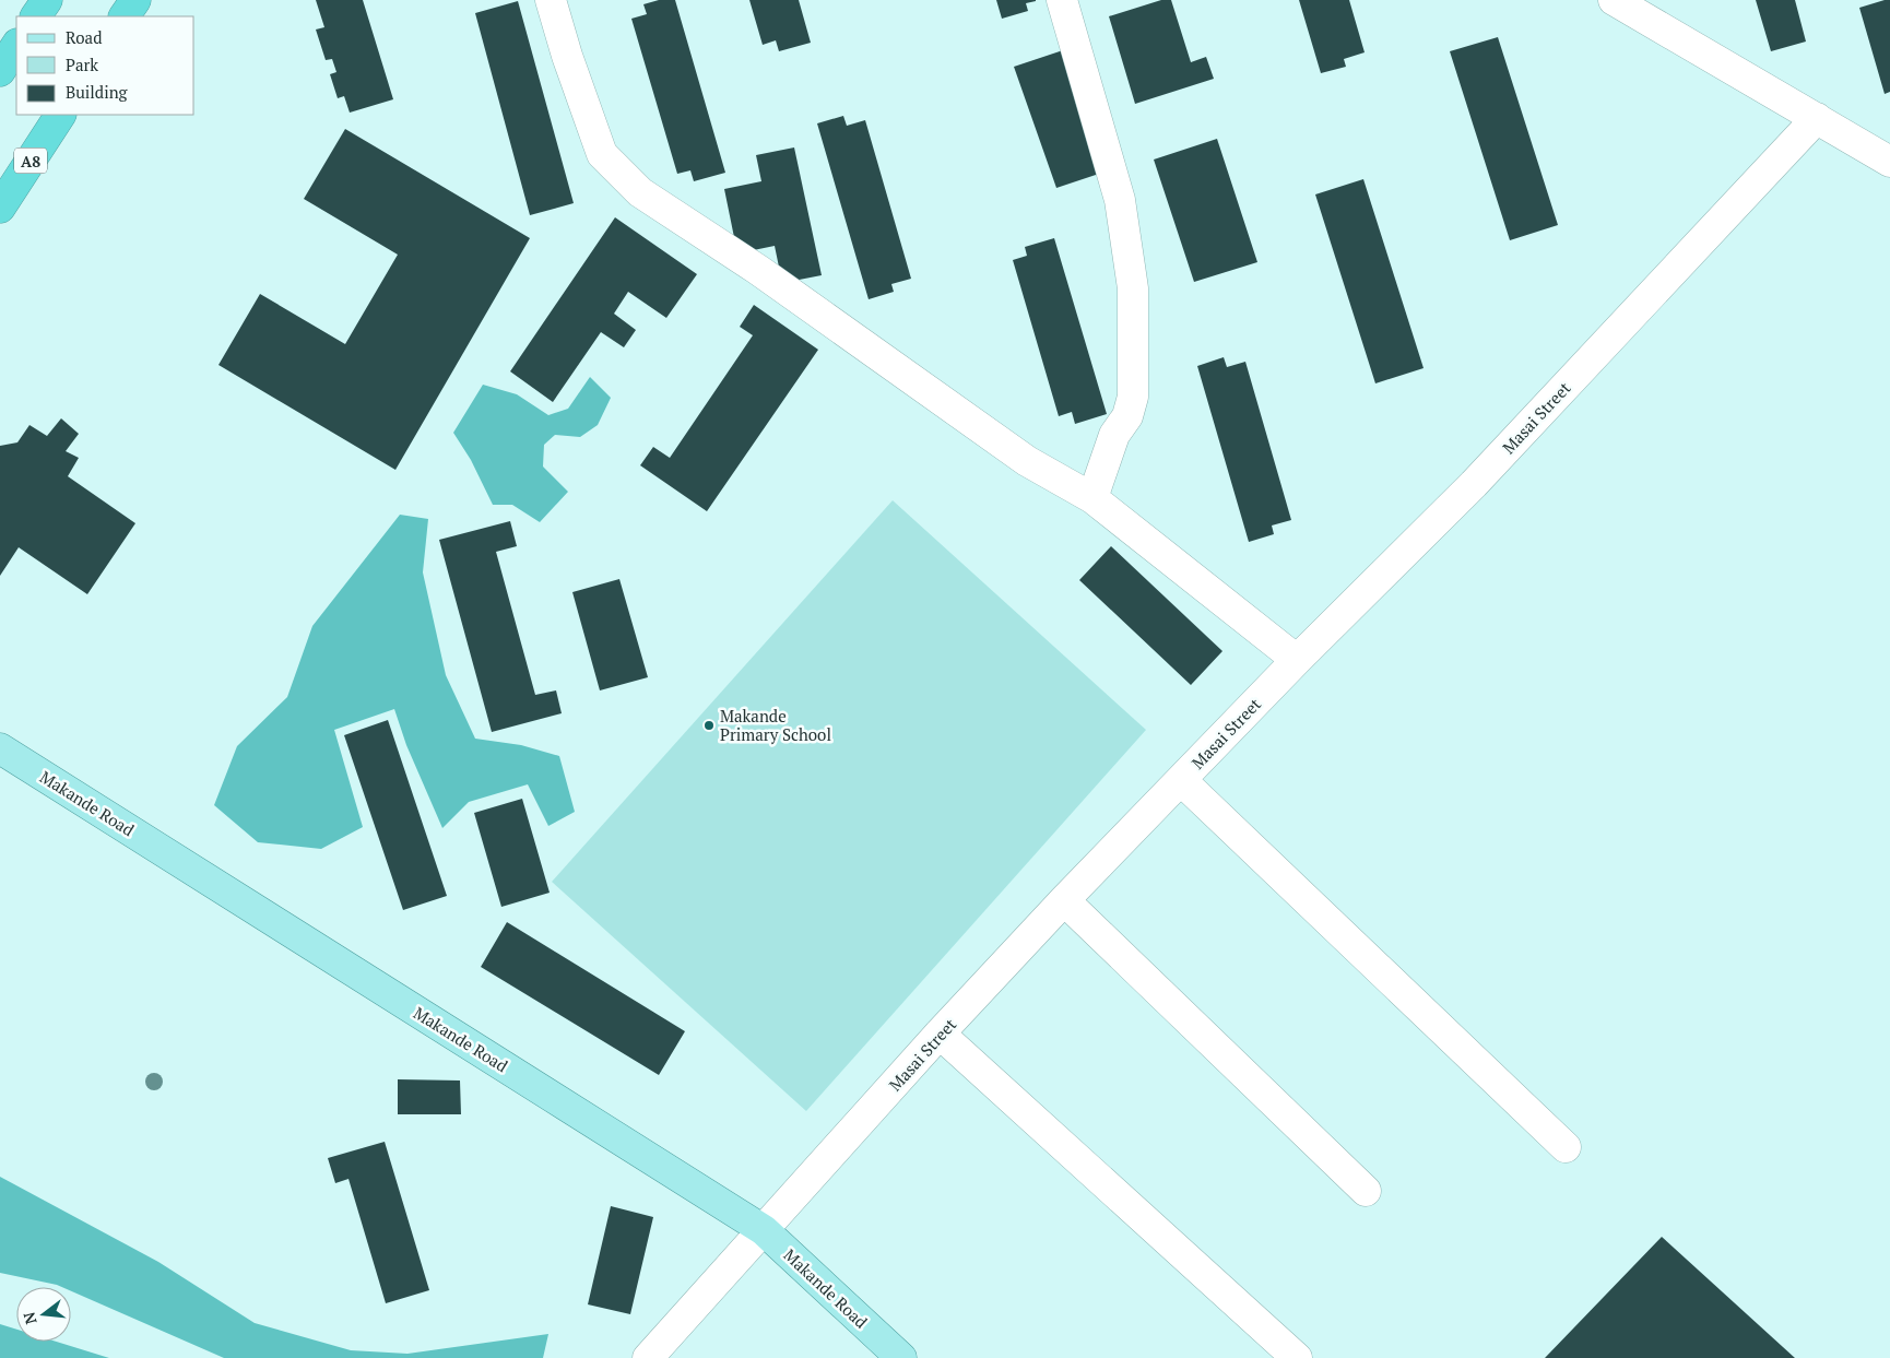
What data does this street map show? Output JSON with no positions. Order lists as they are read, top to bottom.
{
  "streets": {
    "highway": ["A8"],
    "main road": ["Makande Road"],
    "street": ["Masai Street"]
  },
  "crossings": [
    ["Masai Street", "Makande Road"]
  ],
  "places": ["Makande Primary School"],
  "legend": ["Road", "Park", "Building"],
  "north": "left"
}
